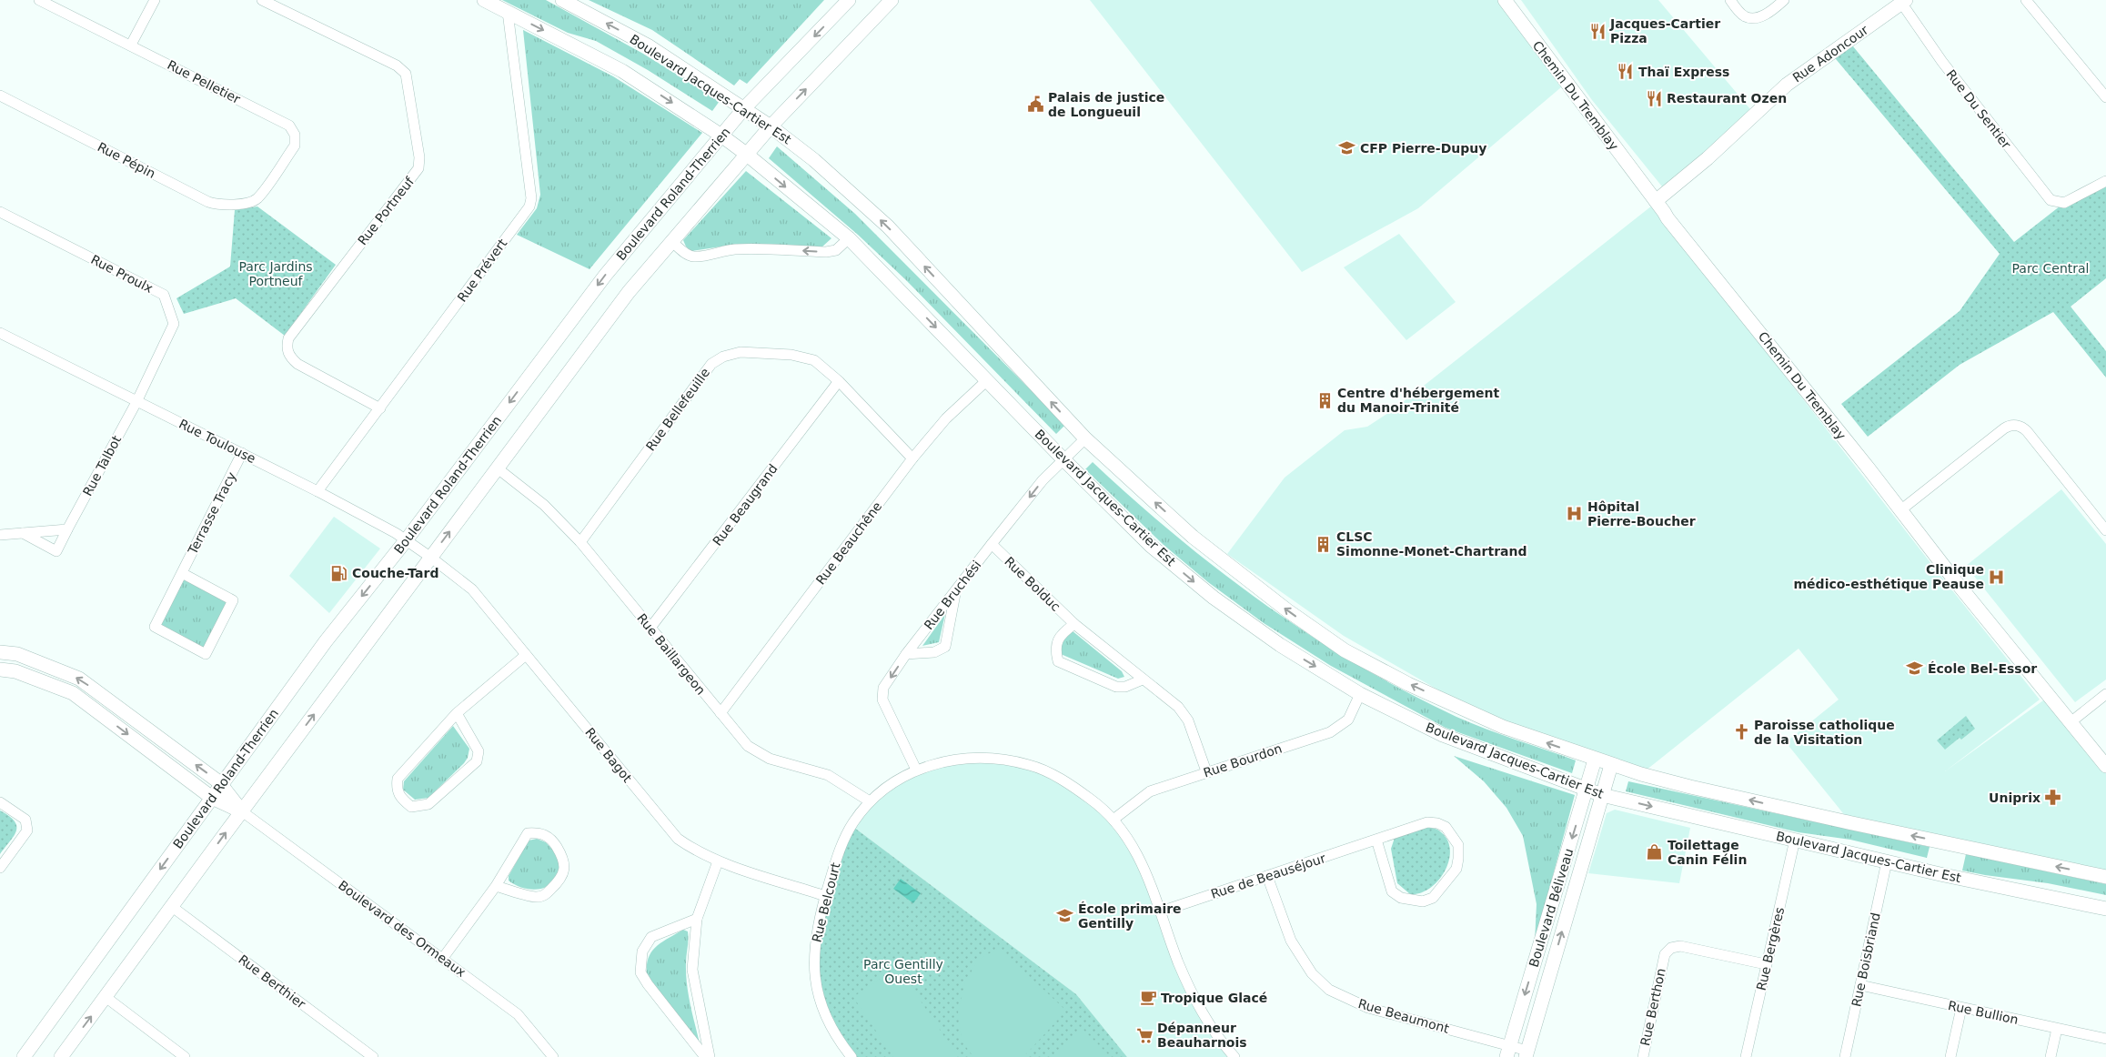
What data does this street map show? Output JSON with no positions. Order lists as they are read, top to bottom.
{
  "streets": {
    "main road": [
      "Rue Adoncour",
      "Boulevard Jacques-Cartier Est",
      "Chemin Du Tremblay",
      "Boulevard Roland-Therrien",
      "Boulevard Béliveau",
      "Boulevard des Ormeaux"
    ],
    "street": [
      "Rue Pelletier",
      "Rue Du Sentier",
      "Rue Pépin",
      "Rue Portneuf",
      "Rue Prévert",
      "Rue Proulx",
      "Rue Bellefeuille",
      "Rue Toulouse",
      "Rue Talbot",
      "Rue Beaugrand",
      "Terrasse Tracy",
      "Rue Beauchêne",
      "Rue Bolduc",
      "Rue Bruchési",
      "Rue Baillargeon",
      "Rue Bagot",
      "Rue Bourdon",
      "Rue de Beauséjour",
      "Rue Belcourt",
      "Rue Bergères",
      "Rue Boisbriand",
      "Rue Berthier",
      "Rue Berthon",
      "Rue Bullion",
      "Rue Beaumont"
    ]
  },
  "crossings": [
    ["Rue Adoncour", "Chemin Du Tremblay"],
    ["Rue Adoncour", "Rue Du Sentier"],
    ["Rue Pelletier", "Rue Pépin"],
    ["Boulevard Jacques-Cartier Est", "Boulevard Roland-Therrien"],
    ["Boulevard Jacques-Cartier Est", "Rue Prévert"],
    ["Boulevard Jacques-Cartier Est", "Rue Beauchêne"],
    ["Boulevard Jacques-Cartier Est", "Rue Bruchési"],
    ["Boulevard Jacques-Cartier Est", "Rue Bourdon"],
    ["Boulevard Jacques-Cartier Est", "Boulevard Béliveau"],
    ["Boulevard Jacques-Cartier Est", "Rue Bergères"],
    ["Boulevard Jacques-Cartier Est", "Rue Boisbriand"],
    ["Boulevard Roland-Therrien", "Rue Toulouse"],
    ["Boulevard Roland-Therrien", "Boulevard des Ormeaux"],
    ["Rue Portneuf", "Rue Prévert"],
    ["Rue Prévert", "Rue Toulouse"],
    ["Rue Proulx", "Rue Toulouse"],
    ["Rue Proulx", "Rue Talbot"],
    ["Rue Bellefeuille", "Rue Beaugrand"],
    ["Rue Bellefeuille", "Rue Beauchêne"],
    ["Rue Bellefeuille", "Rue Baillargeon"],
    ["Rue Toulouse", "Rue Talbot"],
    ["Rue Toulouse", "Terrasse Tracy"],
    ["Rue Toulouse", "Rue Bagot"],
    ["Rue Beaugrand", "Rue Baillargeon"],
    ["Rue Beauchêne", "Rue Baillargeon"],
    ["Rue Bolduc", "Rue Bruchési"],
    ["Rue Bolduc", "Rue Bourdon"],
    ["Rue Bruchési", "Rue Belcourt"],
    ["Rue Baillargeon", "Rue Belcourt"],
    ["Rue Bagot", "Rue Belcourt"],
    ["Rue Bourdon", "Rue Belcourt"],
    ["Rue de Beauséjour", "Rue Belcourt"],
    ["Rue de Beauséjour", "Rue Beaumont"],
    ["Boulevard Béliveau", "Rue Beaumont"],
    ["Rue Bergères", "Rue Berthon"],
    ["Rue Boisbriand", "Rue Bullion"]
  ],
  "one_way": ["Rue Bruchési"],
  "parks": ["Parc Jardins Portneuf", "Parc Central", "Parc Gentilly Ouest"],
  "places": {
    "restaurant": ["Jacques-Cartier Pizza", "Thaï Express", "Restaurant Ozen"],
    "public building": ["Palais de justice de Longueuil"],
    "school or university": ["CFP Pierre-Dupuy", "École Bel-Essor", "École primaire Gentilly"],
    "building": ["Centre d'hébergement du Manoir-Trinité", "CLSC Simonne-Monet-Chartrand"],
    "hospital": ["Hôpital Pierre-Boucher", "Clinique médico-esthétique Peause"],
    "fuel station": ["Couche-Tard"],
    "church": ["Paroisse catholique de la Visitation"],
    "pharmacy": ["Uniprix"],
    "shop": ["Toilettage Canin Félin"],
    "cafe": ["Tropique Glacé"],
    "supermarket": ["Dépanneur Beauharnois"]
  }
}
